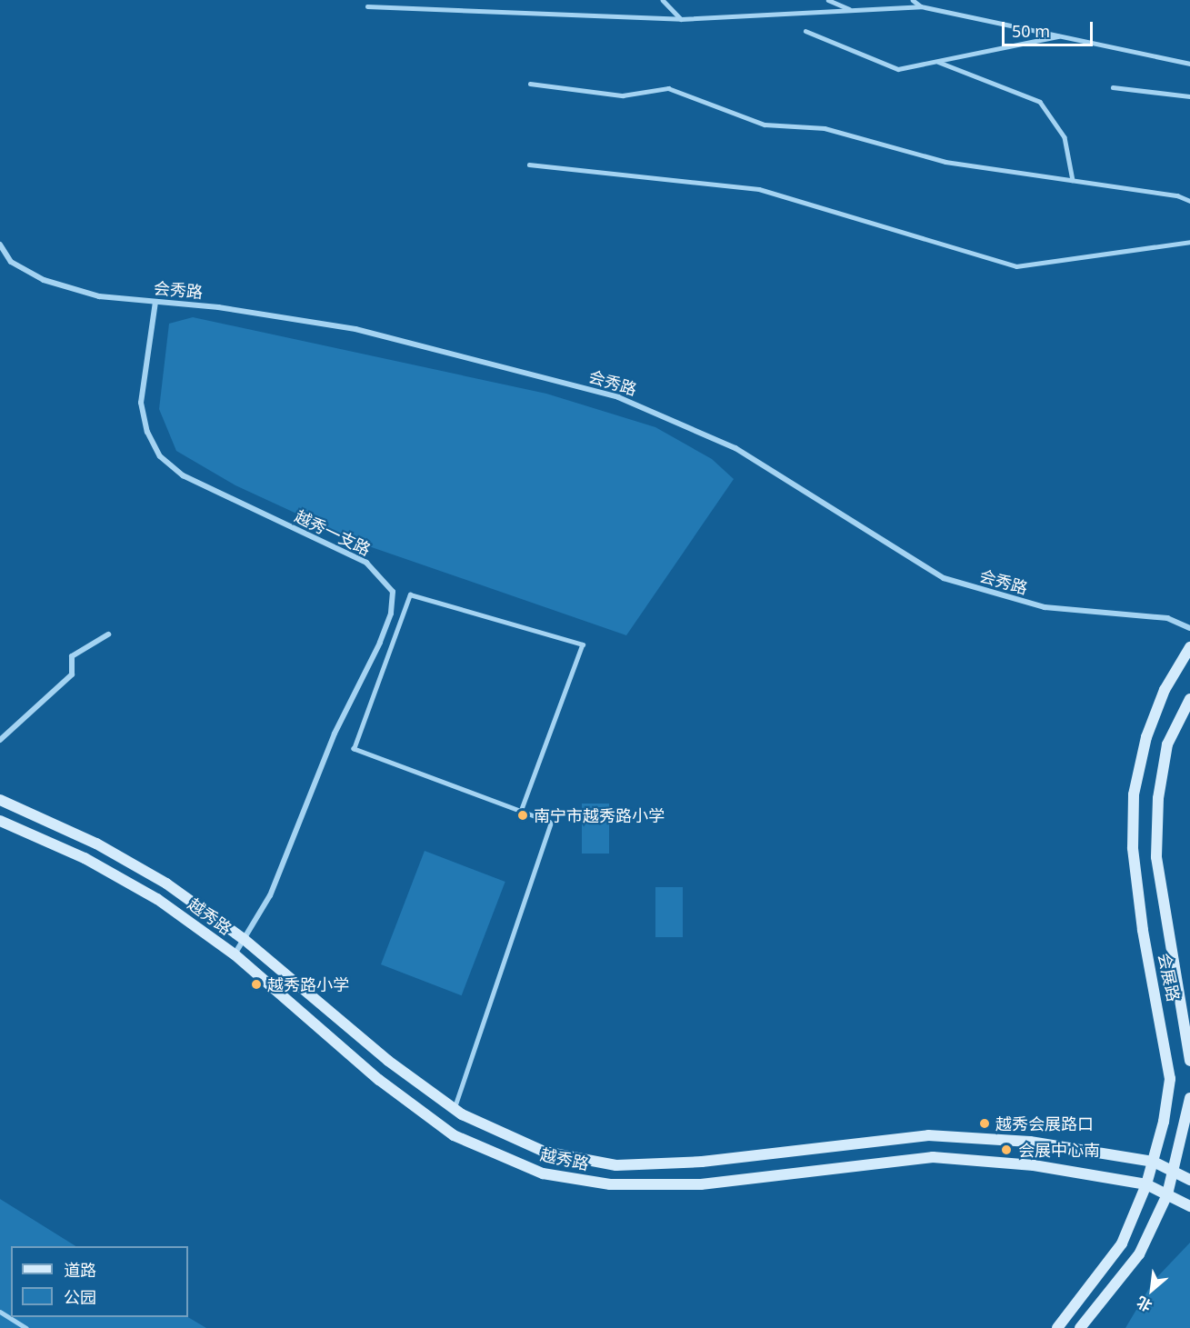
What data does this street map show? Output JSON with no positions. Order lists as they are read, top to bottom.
{
  "streets": {
    "main road": ["越秀路", "会展路"],
    "street": ["会秀路", "越秀一支路"]
  },
  "crossings": [
    ["会秀路", "越秀一支路"],
    ["越秀一支路", "越秀路"],
    ["越秀路", "会展路"]
  ],
  "places": [
    "南宁市越秀路小学",
    "越秀路小学",
    "越秀会展路口",
    "会展中心南"
  ],
  "legend": ["道路", "公园"],
  "scale_bar": "50 m",
  "north": "bottom left"
}
